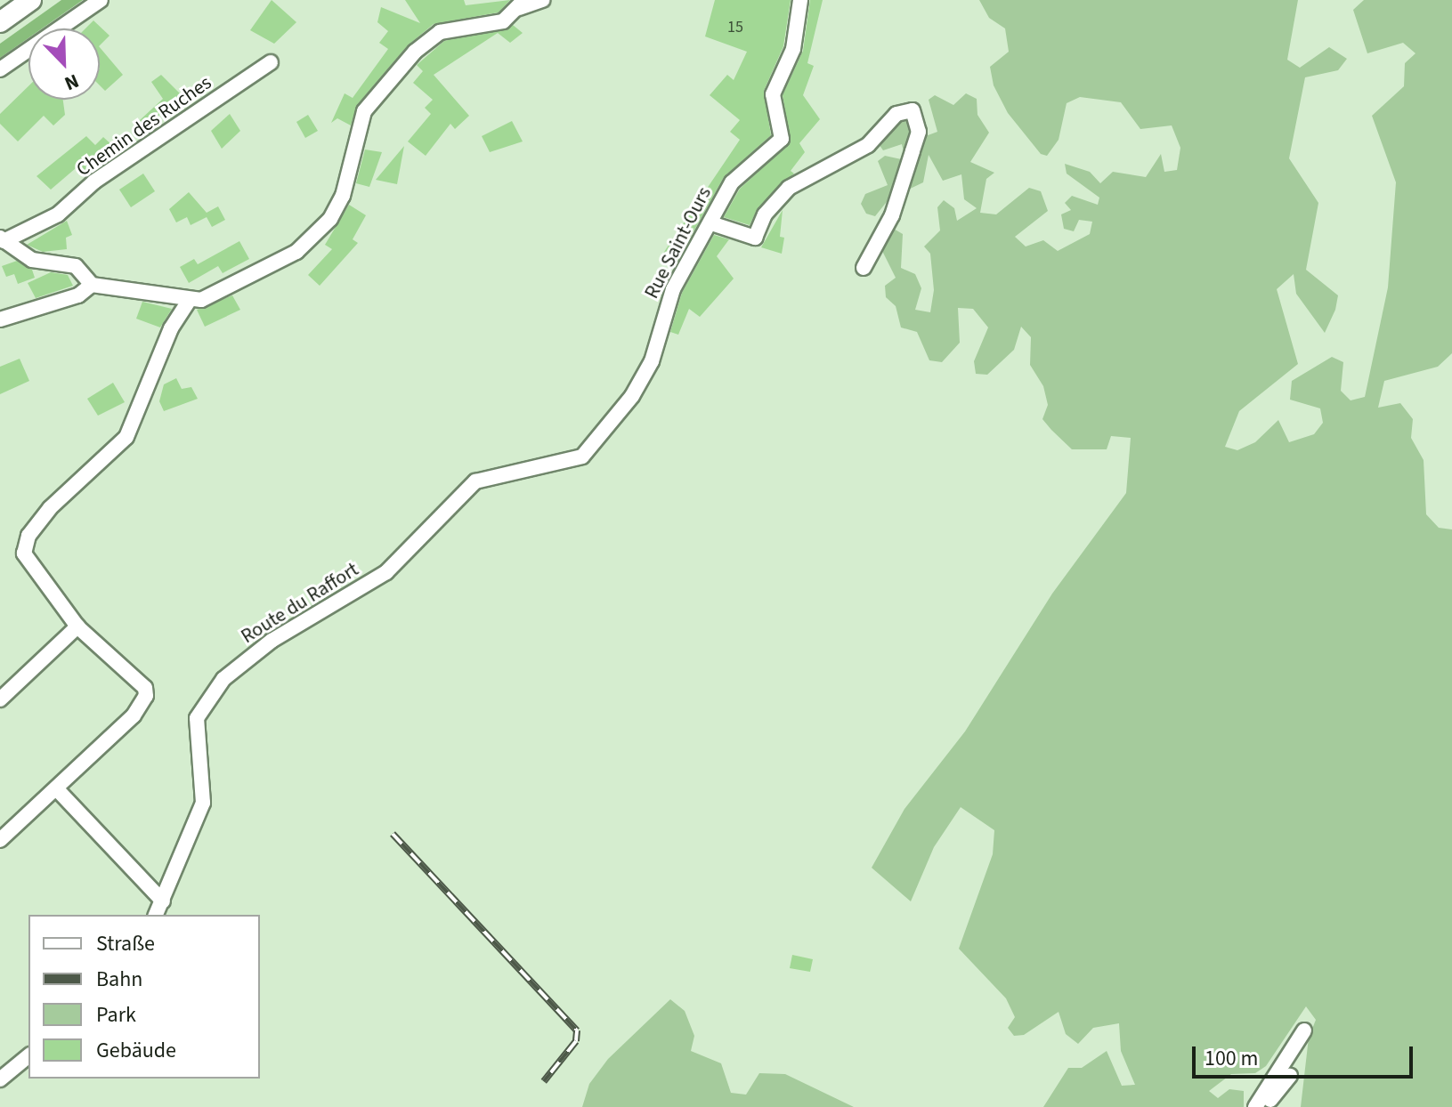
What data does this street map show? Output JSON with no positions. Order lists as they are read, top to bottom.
{
  "streets": {
    "street": ["Chemin des Ruches", "Rue Saint-Ours", "Route du Raffort"]
  },
  "crossings": [
    ["Rue Saint-Ours", "Route du Raffort"]
  ],
  "house_numbers": ["15"],
  "legend": [
    "Straße",
    "Bahn",
    "Park",
    "Gebäude"
  ],
  "scale_bar": "100 m",
  "north": "bottom right"
}
